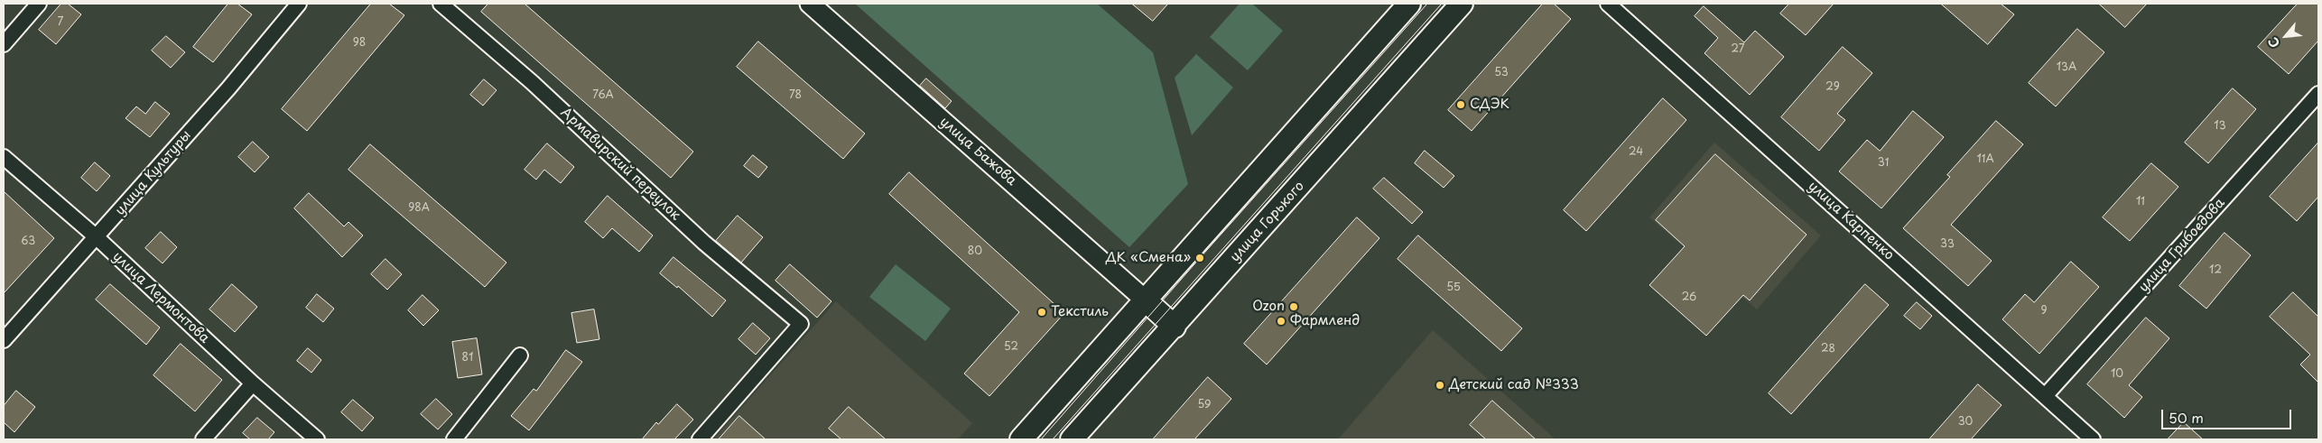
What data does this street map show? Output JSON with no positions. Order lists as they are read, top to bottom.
{
  "streets": {
    "main road": ["улица Горького"],
    "street": [
      "улица Бажова",
      "Армавирский переулок",
      "улица Культуры",
      "улица Карпенко",
      "улица Грибоедова",
      "улица Лермонтова"
    ]
  },
  "crossings": [
    ["улица Культуры", "улица Лермонтова"],
    ["улица Карпенко", "улица Грибоедова"]
  ],
  "places": [
    "СДЭК",
    "ДК «Смена»",
    "Ozon",
    "Текстиль",
    "Фармленд",
    "Детский сад №333"
  ],
  "house_numbers": [
    "7",
    "98",
    "27",
    "13А",
    "53",
    "29",
    "76А",
    "78",
    "13",
    "24",
    "11А",
    "31",
    "11",
    "98А",
    "63",
    "33",
    "80",
    "12",
    "55",
    "26",
    "9",
    "52",
    "28",
    "81",
    "10",
    "59",
    "30"
  ],
  "scale_bar": "50 m",
  "north": "bottom left"
}
